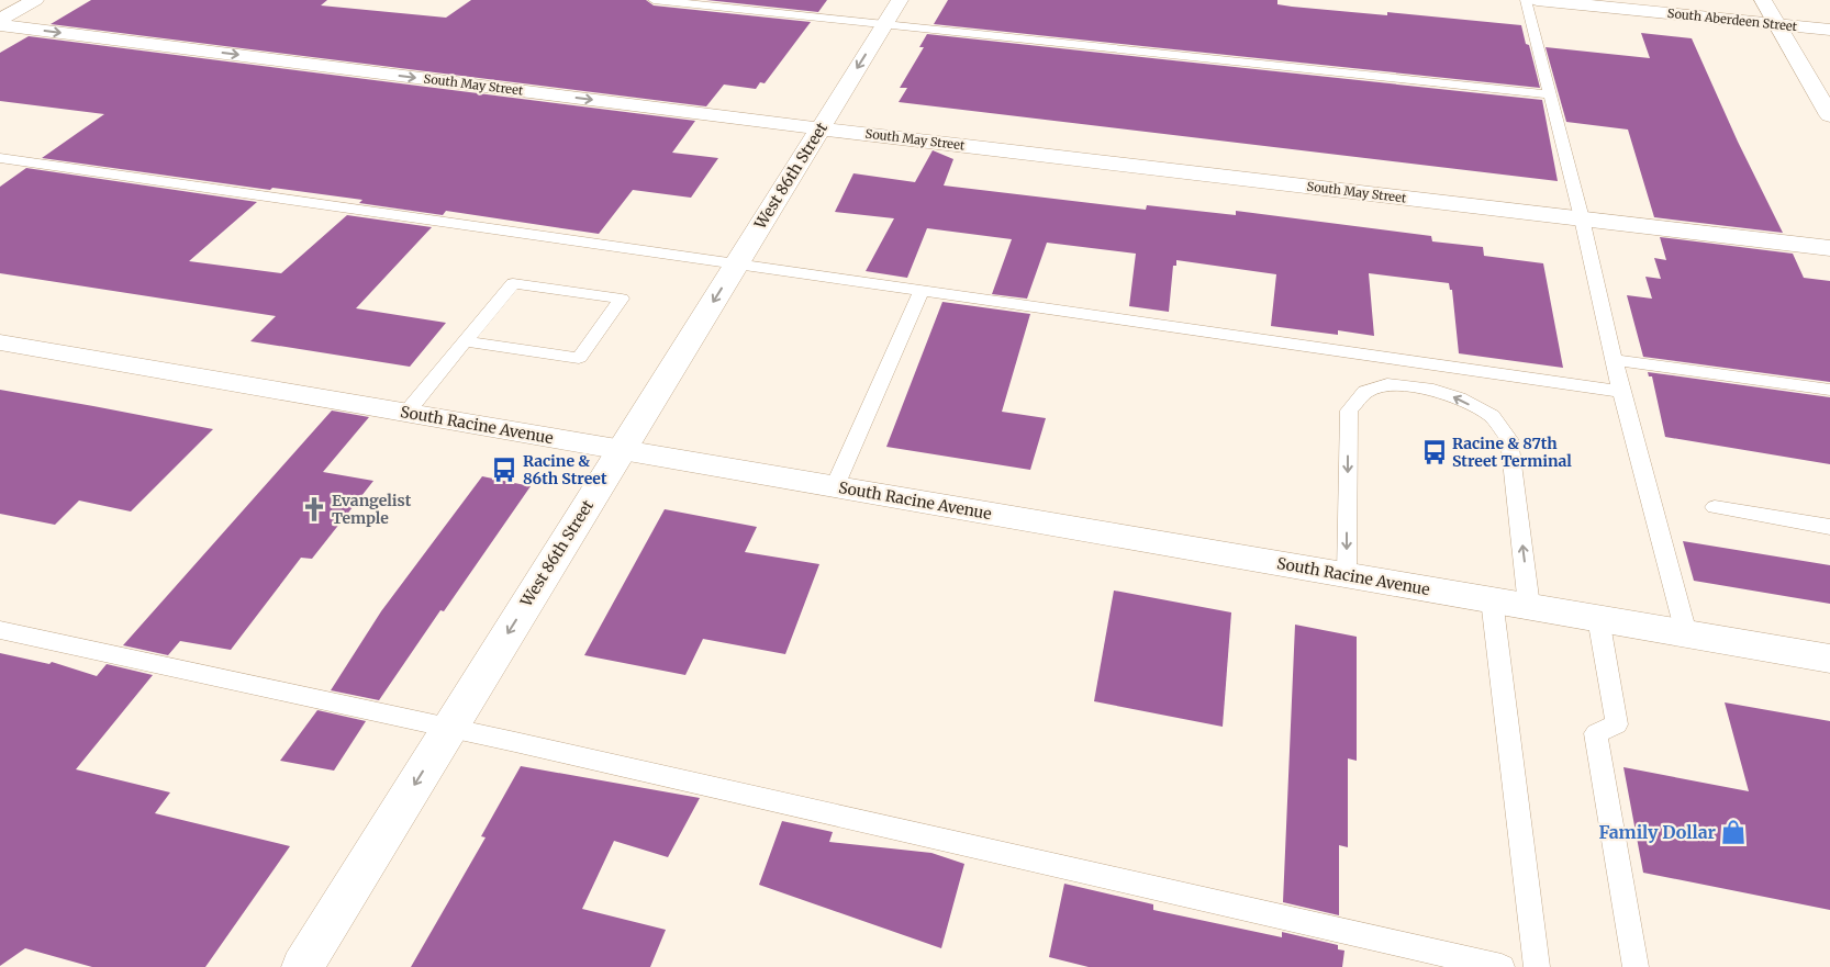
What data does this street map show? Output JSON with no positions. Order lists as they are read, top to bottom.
{
  "streets": {
    "street": [
      "South Aberdeen Street",
      "South May Street",
      "West 86th Street",
      "South Racine Avenue"
    ]
  },
  "crossings": [
    ["South May Street", "West 86th Street"],
    ["West 86th Street", "South Racine Avenue"]
  ],
  "one_way": ["South May Street", "West 86th Street"],
  "places": {
    "bus stop": ["Racine & 87th Street Terminal", "Racine & 86th Street"],
    "church": ["Evangelist Temple"],
    "shop": ["Family Dollar"]
  }
}
